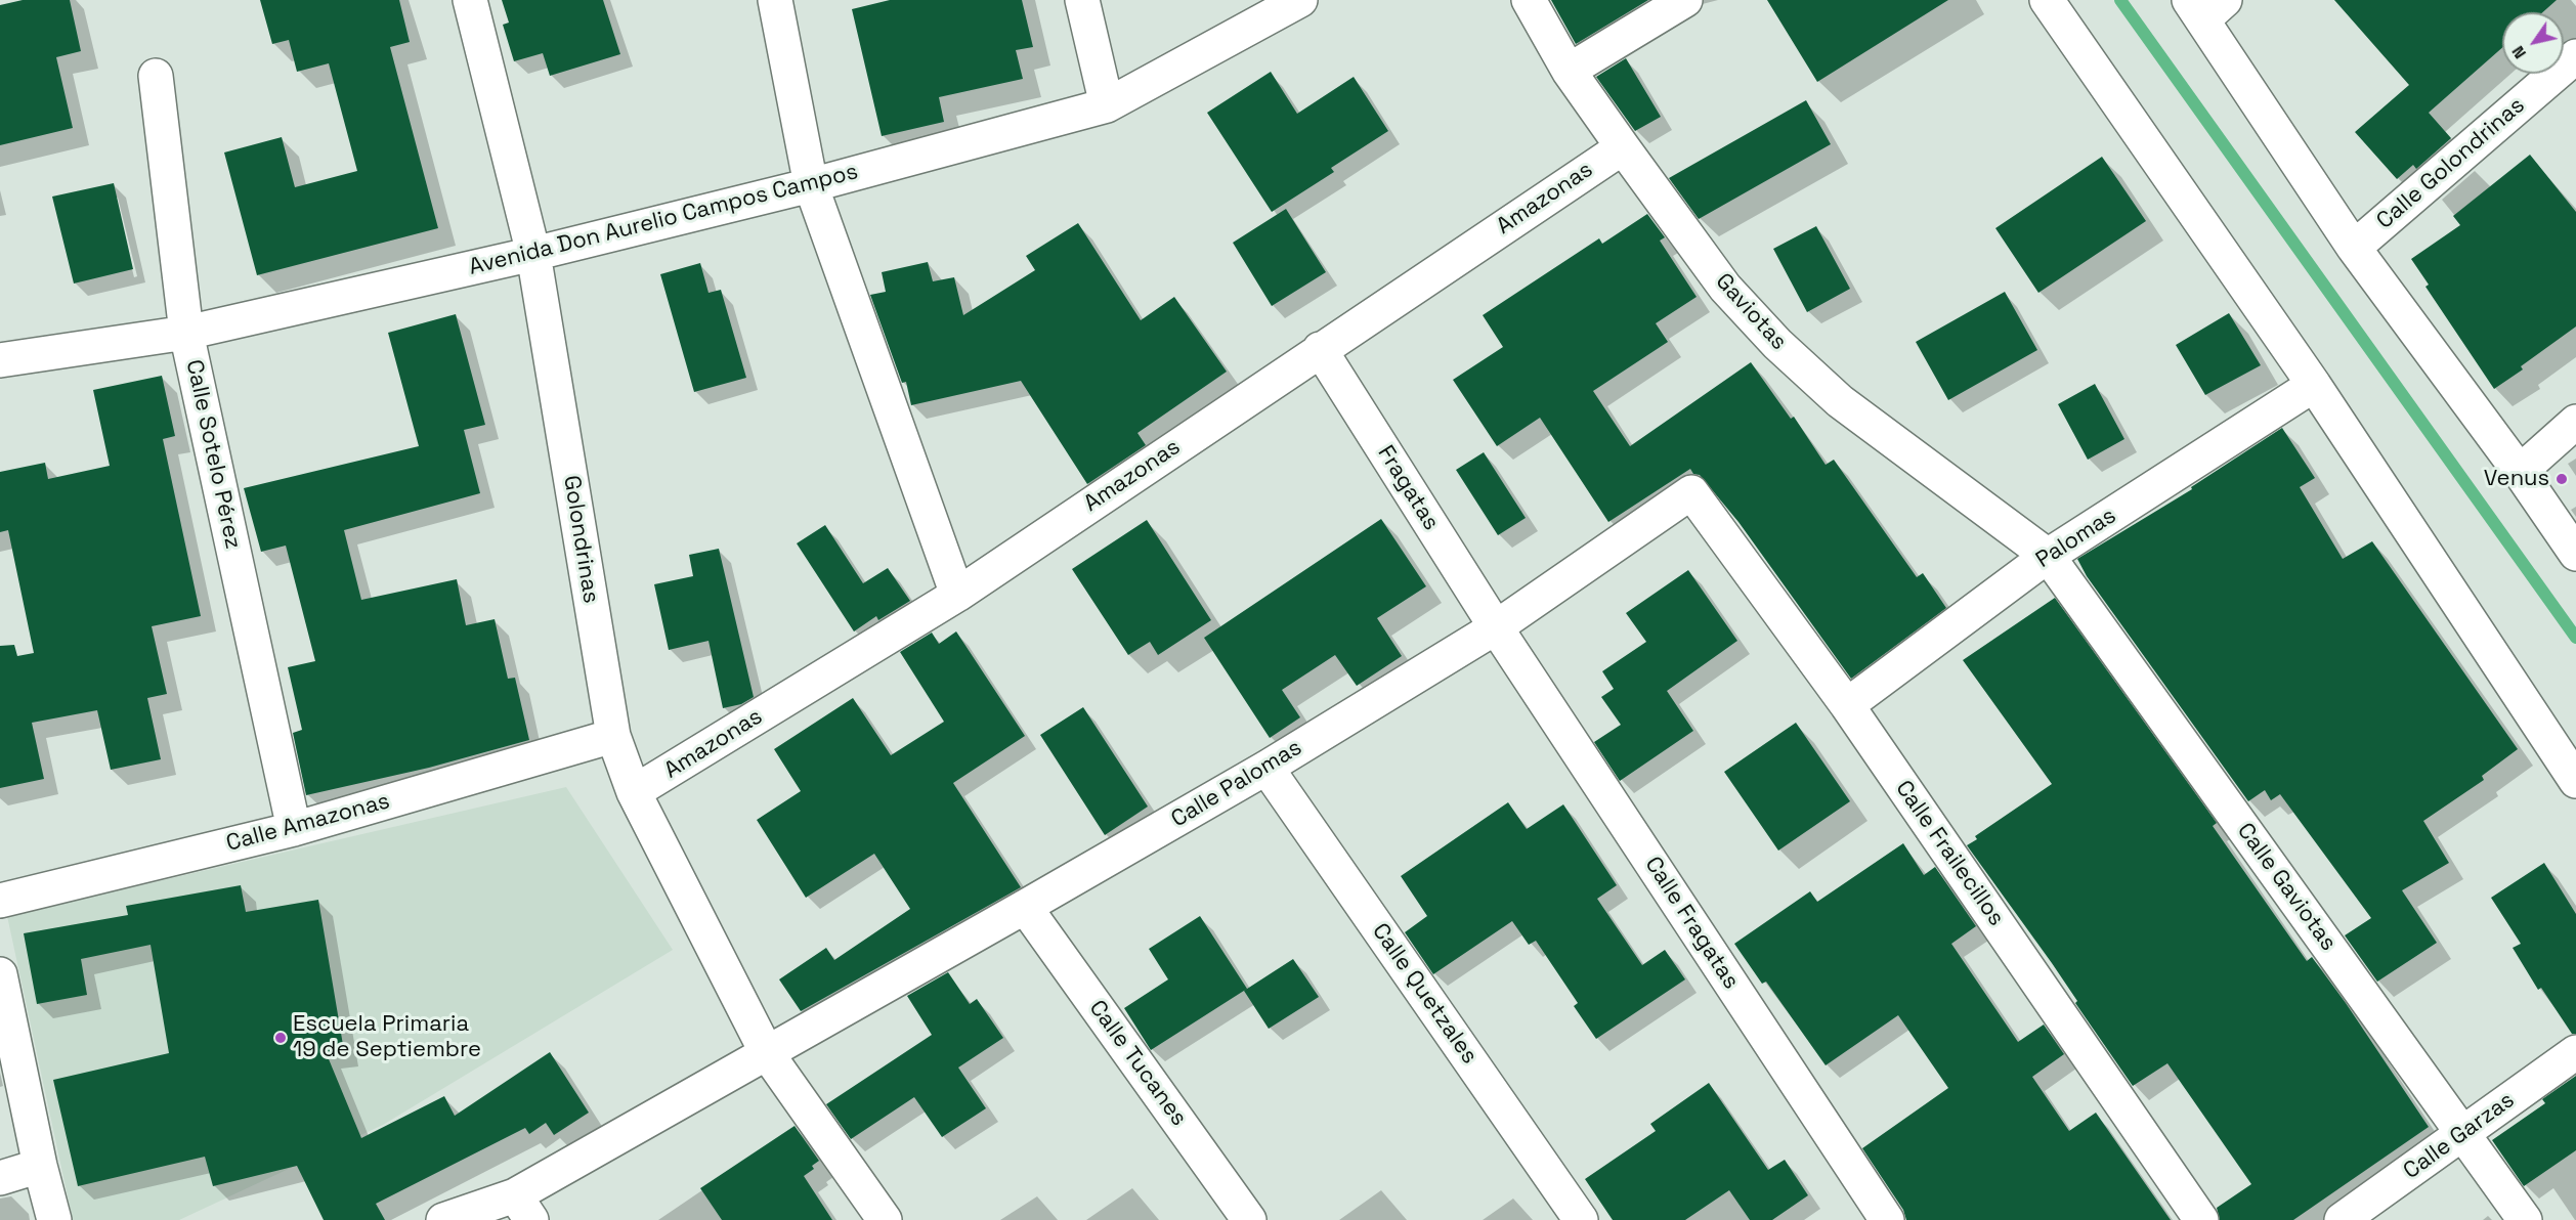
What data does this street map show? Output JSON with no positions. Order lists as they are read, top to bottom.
{
  "streets": {
    "street": [
      "Calle Golondrinas",
      "Amazonas",
      "Avenida Don Aurelio Campos Campos",
      "Gaviotas",
      "Calle Sotelo Pérez",
      "Fragatas",
      "Palomas",
      "Golondrinas",
      "Calle Palomas",
      "Calle Amazonas",
      "Calle Frailecillos",
      "Calle Gaviotas",
      "Calle Fragatas",
      "Calle Quetzales",
      "Calle Tucanes",
      "Calle Garzas"
    ]
  },
  "crossings": [
    ["Amazonas", "Gaviotas"],
    ["Amazonas", "Fragatas"],
    ["Amazonas", "Golondrinas"],
    ["Avenida Don Aurelio Campos Campos", "Calle Sotelo Pérez"],
    ["Avenida Don Aurelio Campos Campos", "Golondrinas"],
    ["Gaviotas", "Palomas"],
    ["Gaviotas", "Calle Gaviotas"],
    ["Calle Sotelo Pérez", "Calle Amazonas"],
    ["Fragatas", "Calle Palomas"],
    ["Fragatas", "Calle Fragatas"],
    ["Palomas", "Calle Frailecillos"],
    ["Palomas", "Calle Gaviotas"],
    ["Golondrinas", "Calle Palomas"],
    ["Golondrinas", "Calle Amazonas"],
    ["Calle Palomas", "Calle Frailecillos"],
    ["Calle Palomas", "Calle Fragatas"],
    ["Calle Palomas", "Calle Quetzales"],
    ["Calle Palomas", "Calle Tucanes"],
    ["Calle Gaviotas", "Calle Garzas"]
  ],
  "places": ["Venus", "Escuela Primaria 19 de Septiembre"],
  "north": "bottom left"
}
